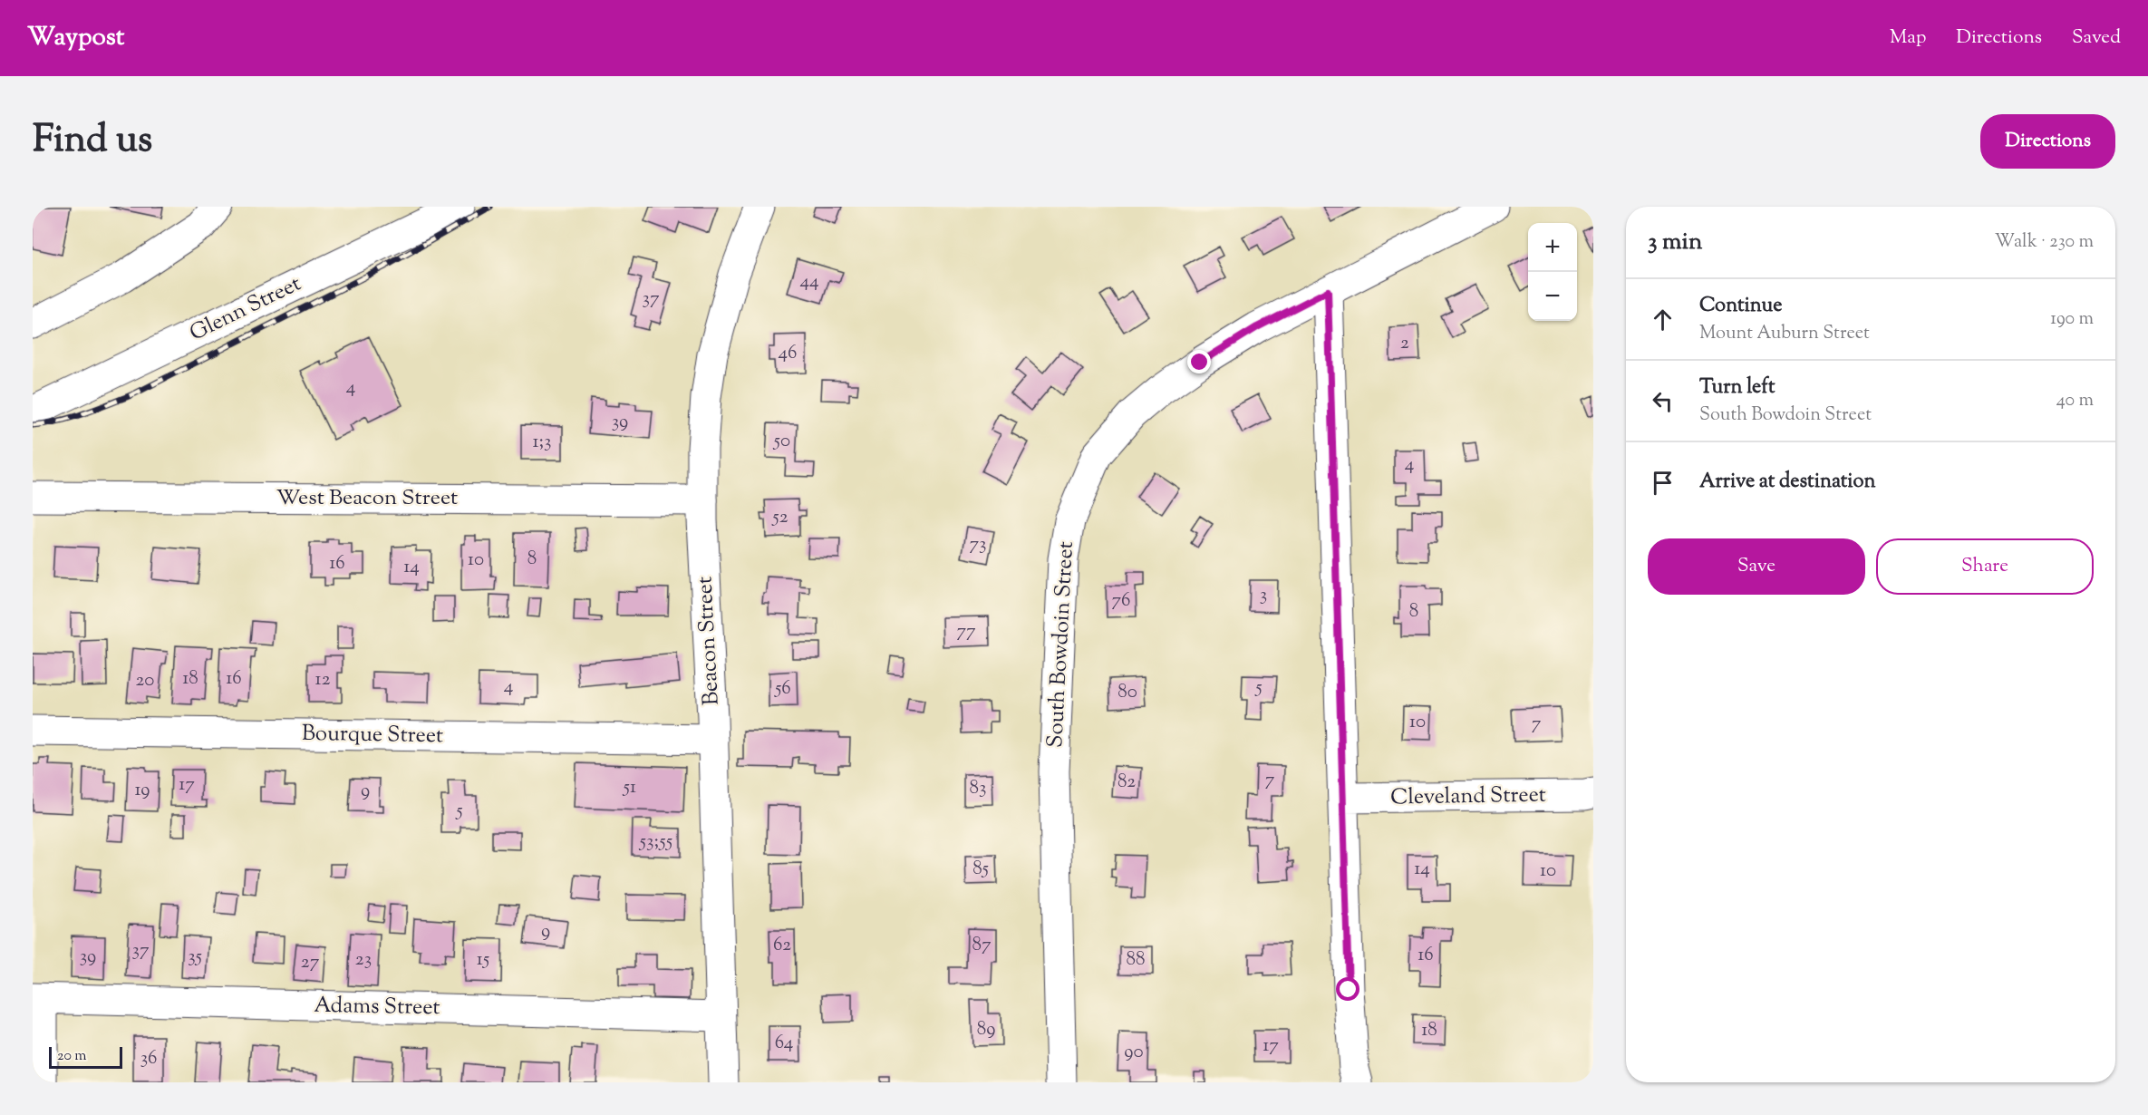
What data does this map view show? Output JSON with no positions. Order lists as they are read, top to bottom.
{
  "streets": {
    "street": [
      "Glenn Street",
      "West Beacon Street",
      "Beacon Street",
      "South Bowdoin Street",
      "Bourque Street",
      "Cleveland Street",
      "Adams Street"
    ]
  },
  "crossings": [
    ["West Beacon Street", "Beacon Street"],
    ["Beacon Street", "Bourque Street"],
    ["Beacon Street", "Adams Street"]
  ],
  "house_numbers": [
    "44",
    "37",
    "2",
    "46",
    "4",
    "39",
    "50",
    "1;3",
    "4",
    "52",
    "73",
    "8",
    "10",
    "16",
    "14",
    "3",
    "76",
    "8",
    "77",
    "18",
    "16",
    "12",
    "20",
    "4",
    "5",
    "56",
    "80",
    "10",
    "7",
    "7",
    "82",
    "17",
    "51",
    "83",
    "19",
    "9",
    "5",
    "53;55",
    "85",
    "14",
    "10",
    "9",
    "62",
    "87",
    "37",
    "16",
    "39",
    "35",
    "23",
    "15",
    "88",
    "27",
    "89",
    "18",
    "64",
    "17",
    "90",
    "36"
  ],
  "scale_bar": "20 m",
  "page": {
    "header": "Waypost",
    "nav": ["Map", "Directions", "Saved"],
    "title": "Find us",
    "buttons": [
      "Directions",
      ["Save", "Share"]
    ],
    "heading": ["3 min", "Walk · 230 m"],
    "map_buttons": ["+", "−"],
    "list": [
      ["Continue", "Mount Auburn Street", "190 m"],
      ["Turn left", "South Bowdoin Street", "40 m"],
      "Arrive at destination"
    ],
    "scale": "20 m"
  }
}
